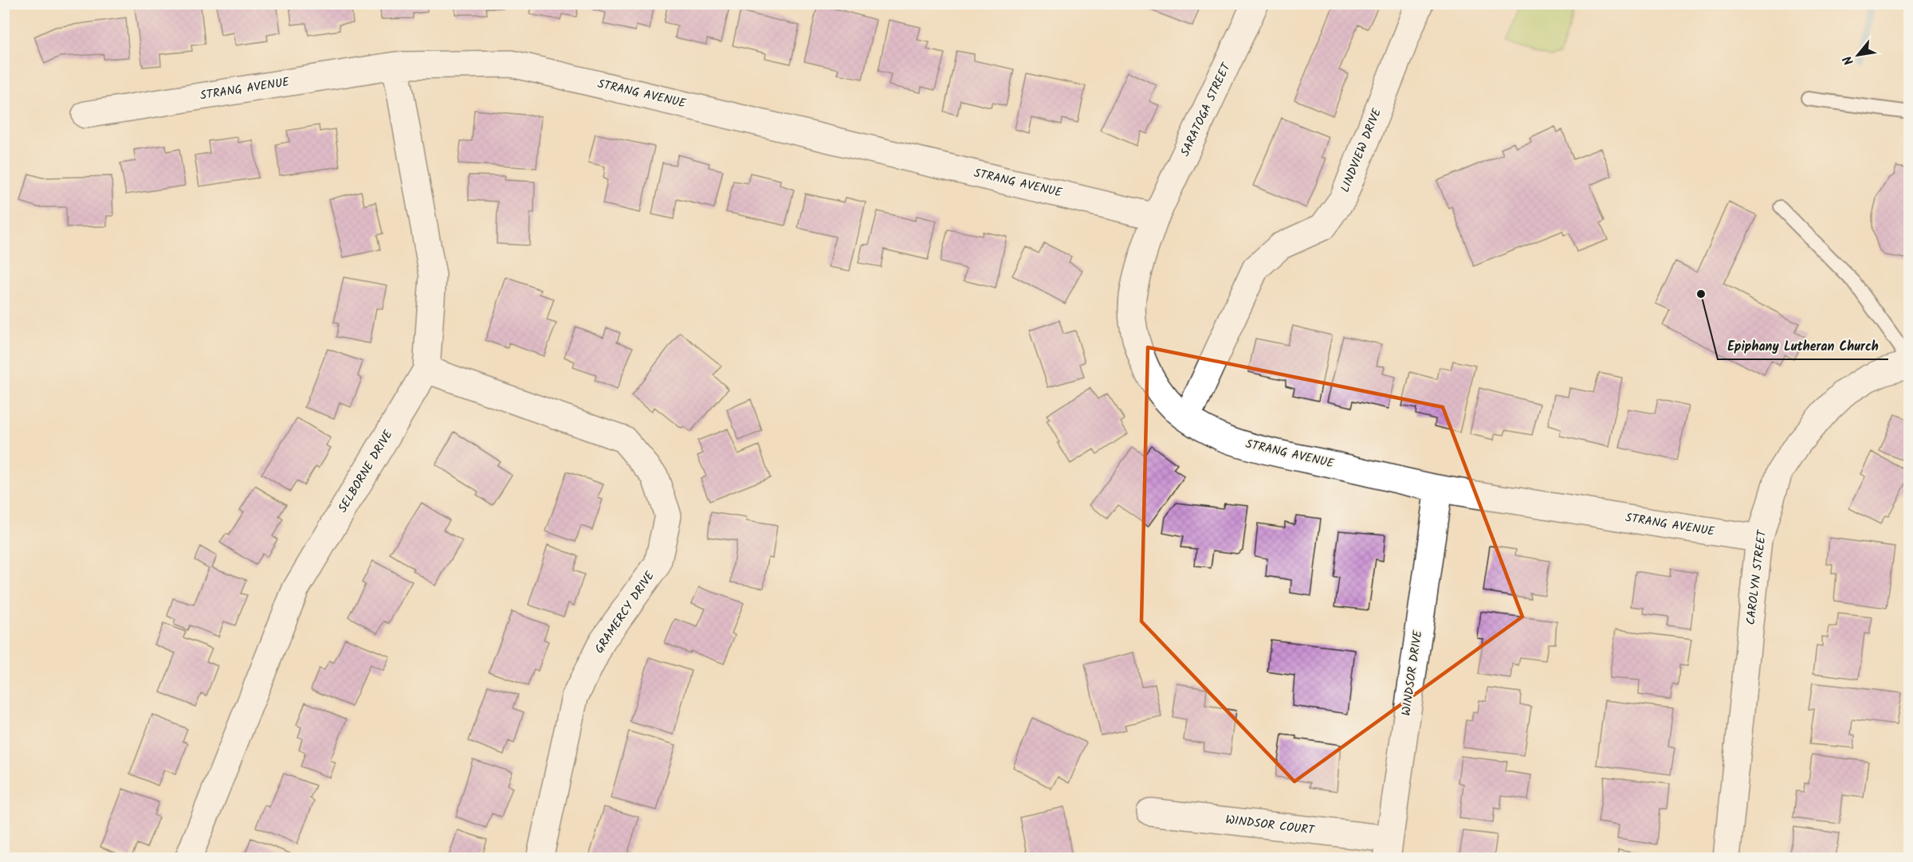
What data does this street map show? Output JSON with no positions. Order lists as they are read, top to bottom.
{
  "streets": {
    "street": [
      "STRANG AVENUE",
      "SARATOGA STREET",
      "LINDVIEW DRIVE",
      "SELBORNE DRIVE",
      "CAROLYN STREET",
      "GRAMERCY DRIVE",
      "WINDSOR DRIVE",
      "WINDSOR COURT"
    ]
  },
  "crossings": [
    ["STRANG AVENUE", "SARATOGA STREET"],
    ["STRANG AVENUE", "LINDVIEW DRIVE"],
    ["STRANG AVENUE", "SELBORNE DRIVE"],
    ["STRANG AVENUE", "CAROLYN STREET"],
    ["STRANG AVENUE", "WINDSOR DRIVE"],
    ["SELBORNE DRIVE", "GRAMERCY DRIVE"],
    ["WINDSOR DRIVE", "WINDSOR COURT"]
  ],
  "places": ["Epiphany Lutheran Church"],
  "north": "bottom left"
}
